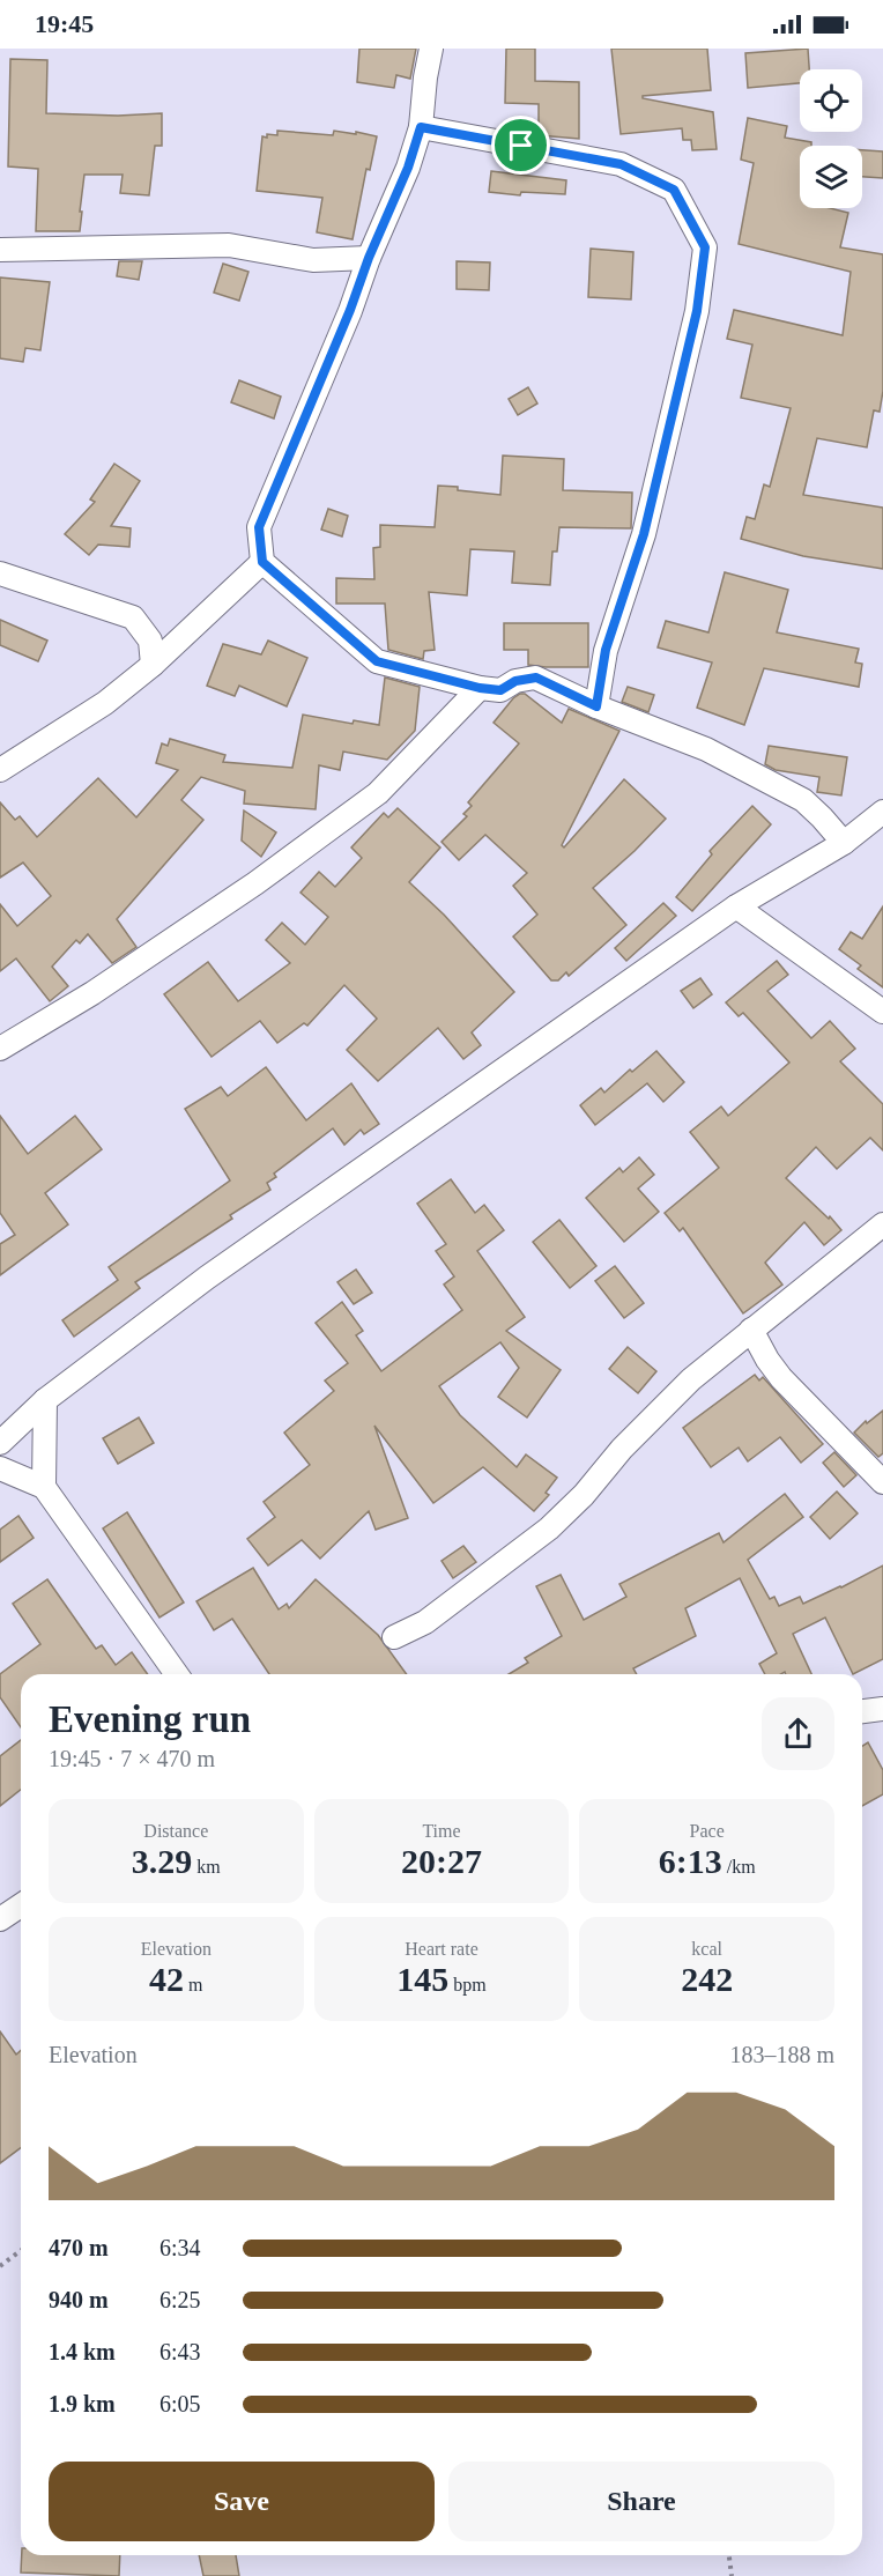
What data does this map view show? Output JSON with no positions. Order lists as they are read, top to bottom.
{
  "page": {
    "status": "19:45",
    "heading": ["Evening run", "19:45 · 7 × 470 m"],
    "stats": [
      ["Distance", "3.29 km"],
      ["Time", "20:27"],
      ["Pace", "6:13 /km"],
      ["Elevation", "42 m"],
      ["Heart rate", "145 bpm"],
      ["kcal", "242"]
    ],
    "chart": ["Elevation", "183–188 m"],
    "list": [
      {
        "name": "470 m",
        "note": "6:34"
      },
      {
        "name": "940 m",
        "note": "6:25"
      },
      {
        "name": "1.4 km",
        "note": "6:43"
      },
      {
        "name": "1.9 km",
        "note": "6:05"
      }
    ],
    "buttons": ["Save", "Share"]
  }
}
